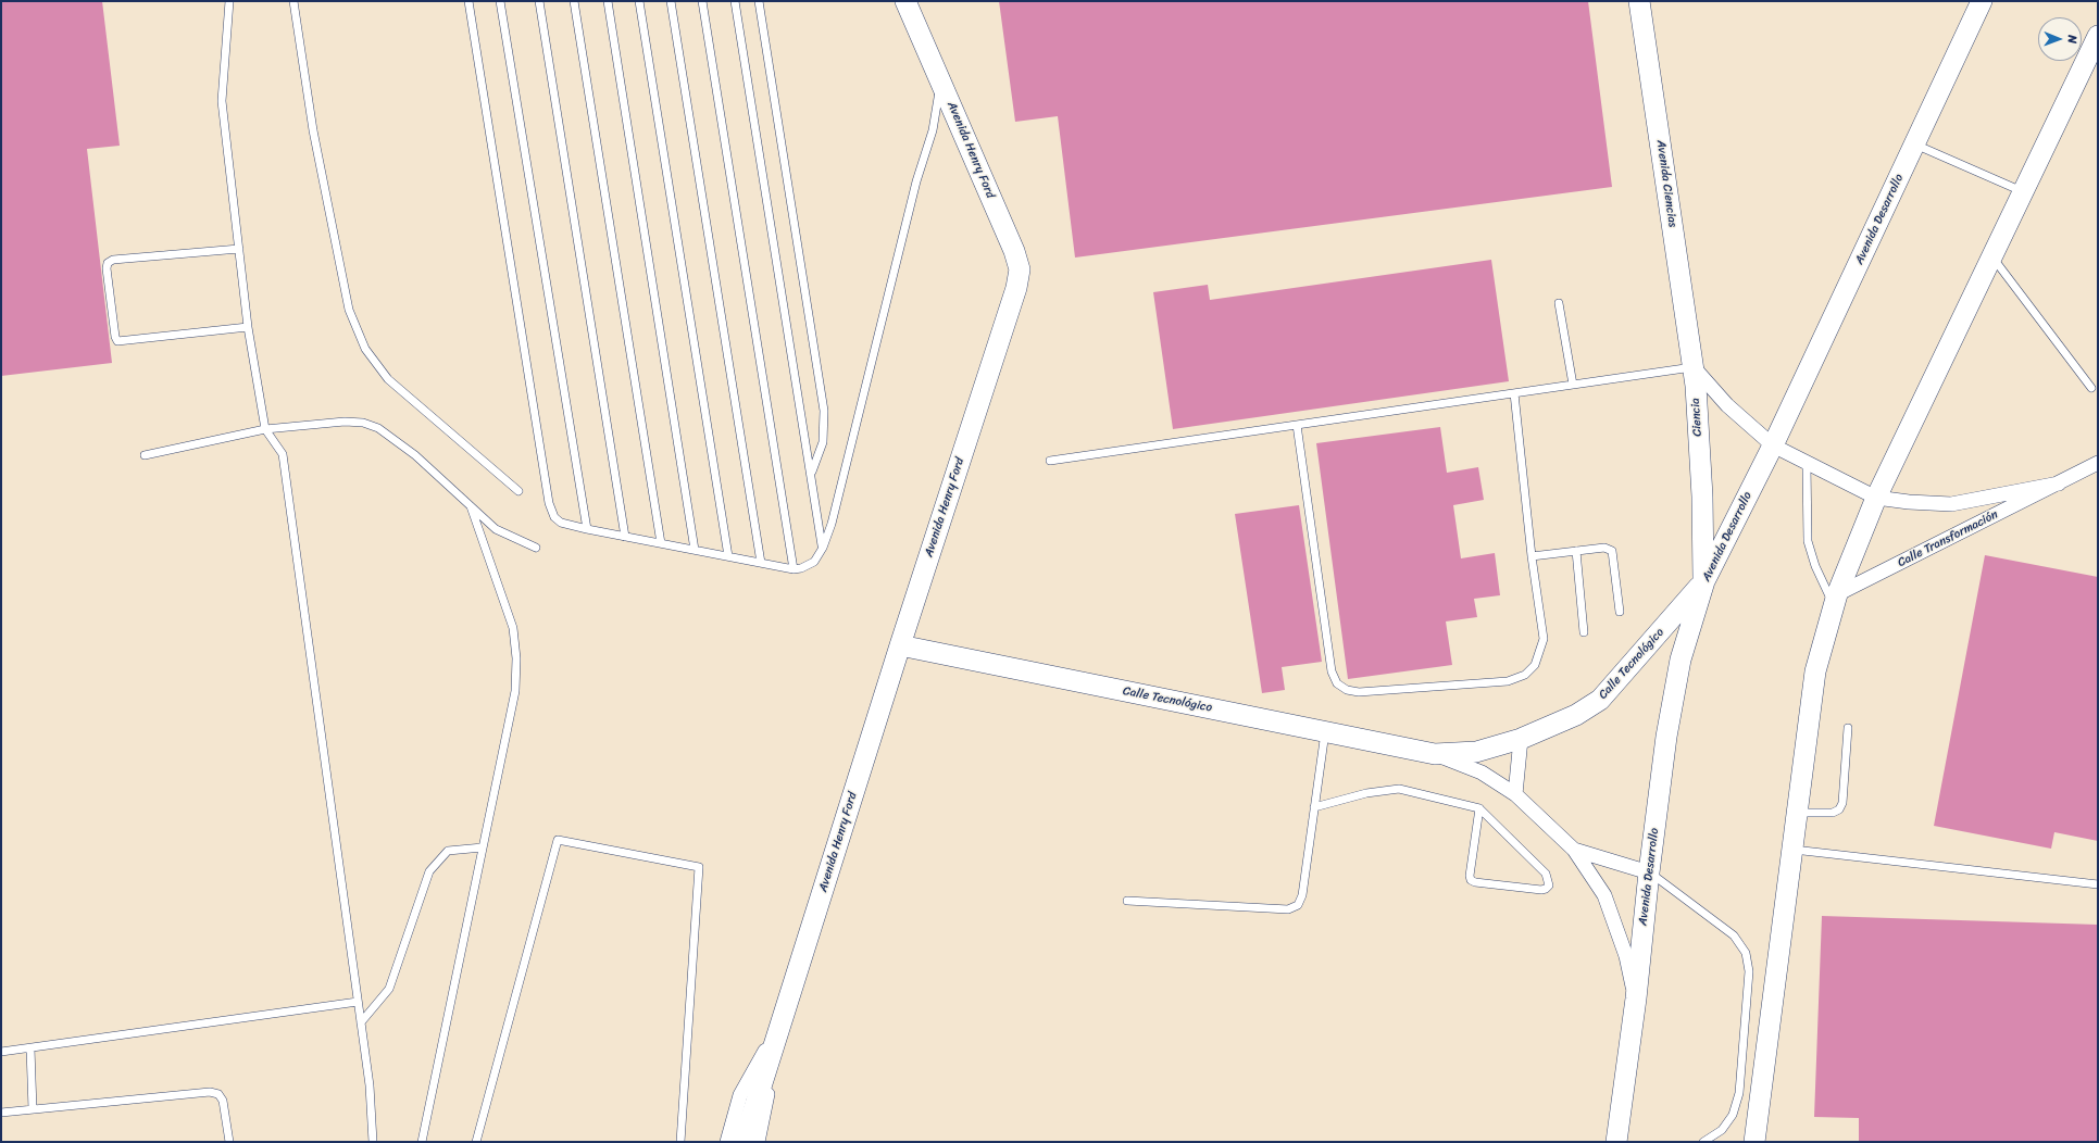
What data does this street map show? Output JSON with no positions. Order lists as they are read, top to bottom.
{
  "streets": {
    "street": [
      "Avenida Henry Ford",
      "Avenida Ciencias",
      "Avenida Desarrollo",
      "Ciencia",
      "Calle Transformación",
      "Calle Tecnológico"
    ]
  },
  "crossings": [
    ["Avenida Henry Ford", "Calle Tecnológico"],
    ["Avenida Ciencias", "Ciencia"],
    ["Avenida Desarrollo", "Ciencia"],
    ["Avenida Desarrollo", "Calle Tecnológico"],
    ["Ciencia", "Calle Transformación"],
    ["Ciencia", "Calle Tecnológico"]
  ],
  "north": "right"
}
